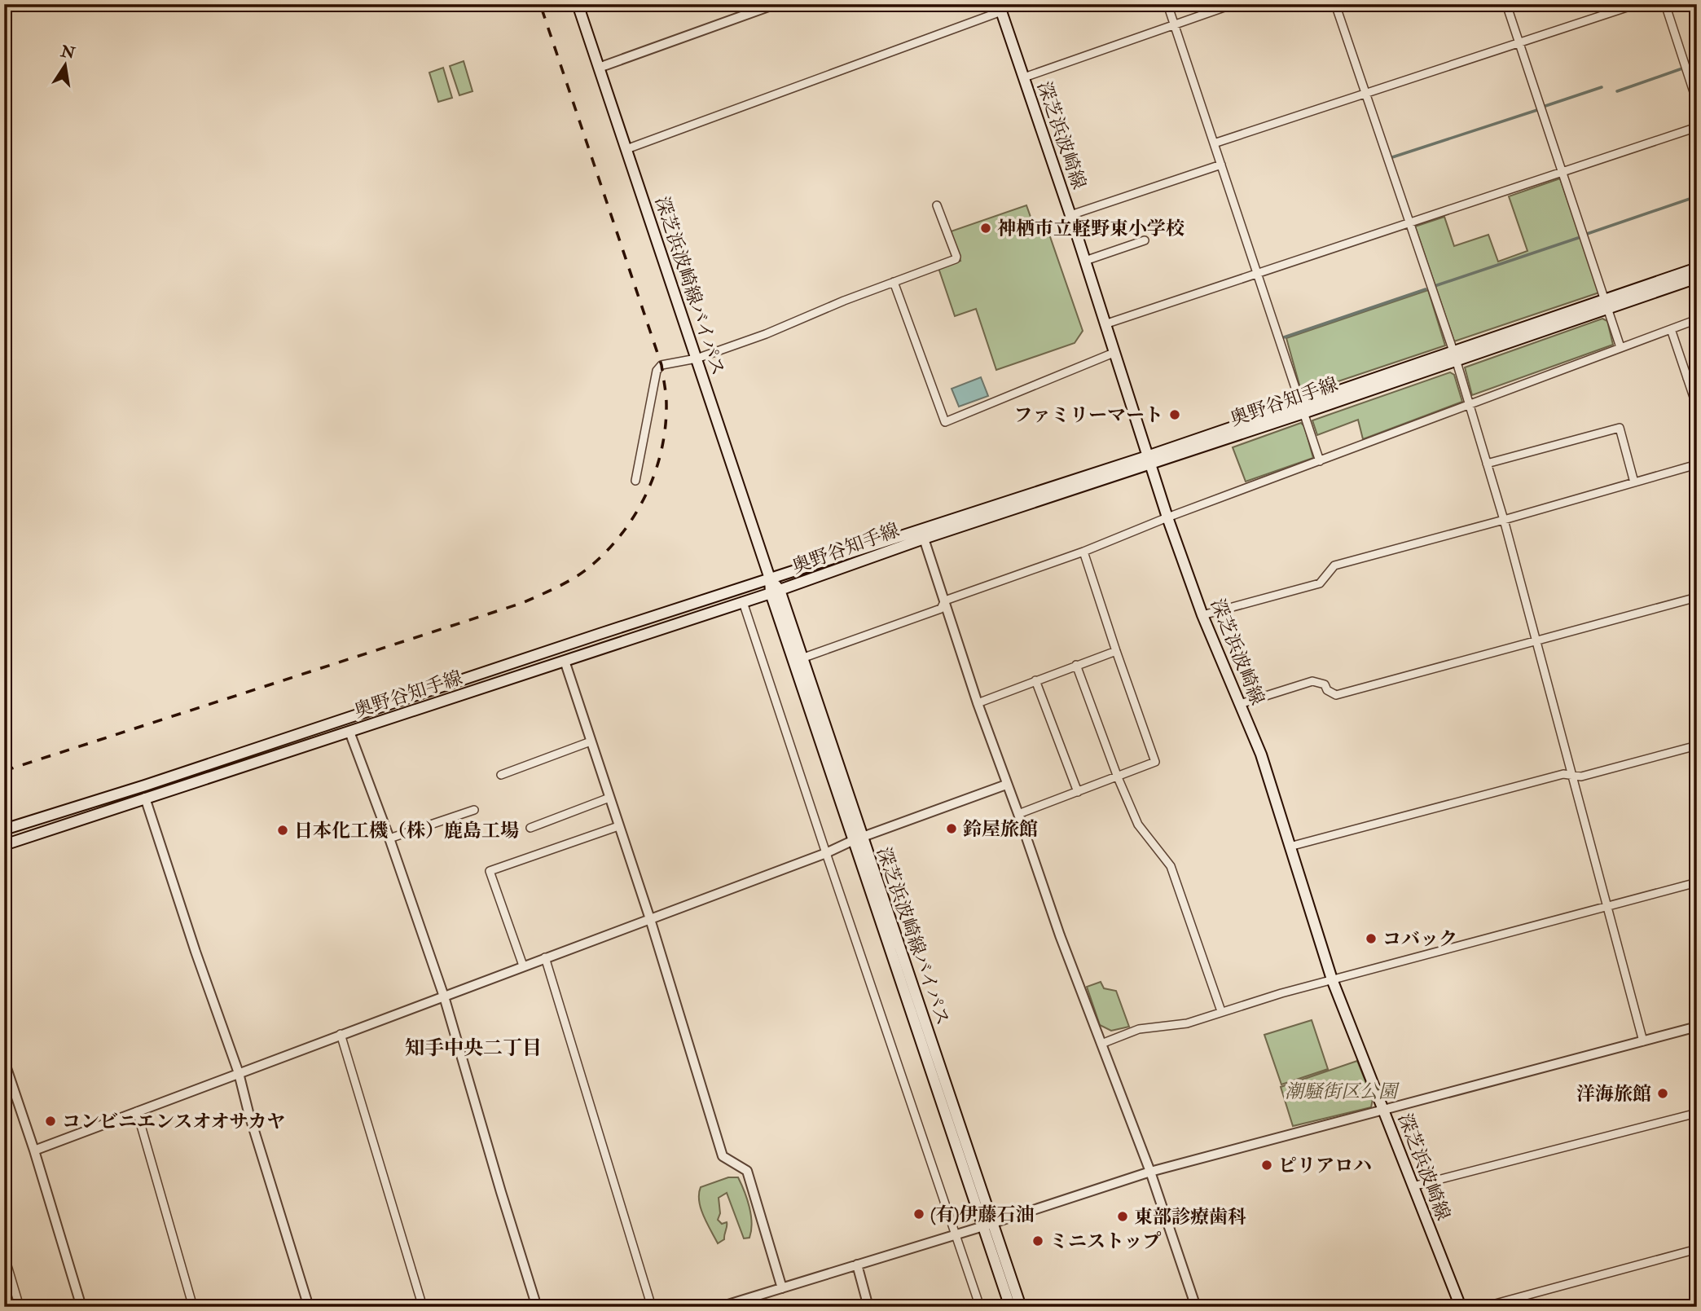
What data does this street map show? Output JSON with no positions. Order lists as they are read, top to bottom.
{
  "streets": {
    "main road": ["深芝浜波崎線", "深芝浜波崎線バイパス", "奥野谷知手線"]
  },
  "crossings": [
    ["深芝浜波崎線", "奥野谷知手線"],
    ["深芝浜波崎線バイパス", "奥野谷知手線"]
  ],
  "districts": ["知手中央二丁目"],
  "parks": ["潮騒街区公園"],
  "places": [
    "神栖市立軽野東小学校",
    "ファミリーマート",
    "鈴屋旅館",
    "日本化工機（株）鹿島工場",
    "コバック",
    "洋海旅館",
    "コンビニエンスオオサカヤ",
    "ピリアロハ",
    "(有)伊藤石油",
    "東部診療歯科",
    "ミニストップ"
  ],
  "north": "top"
}
